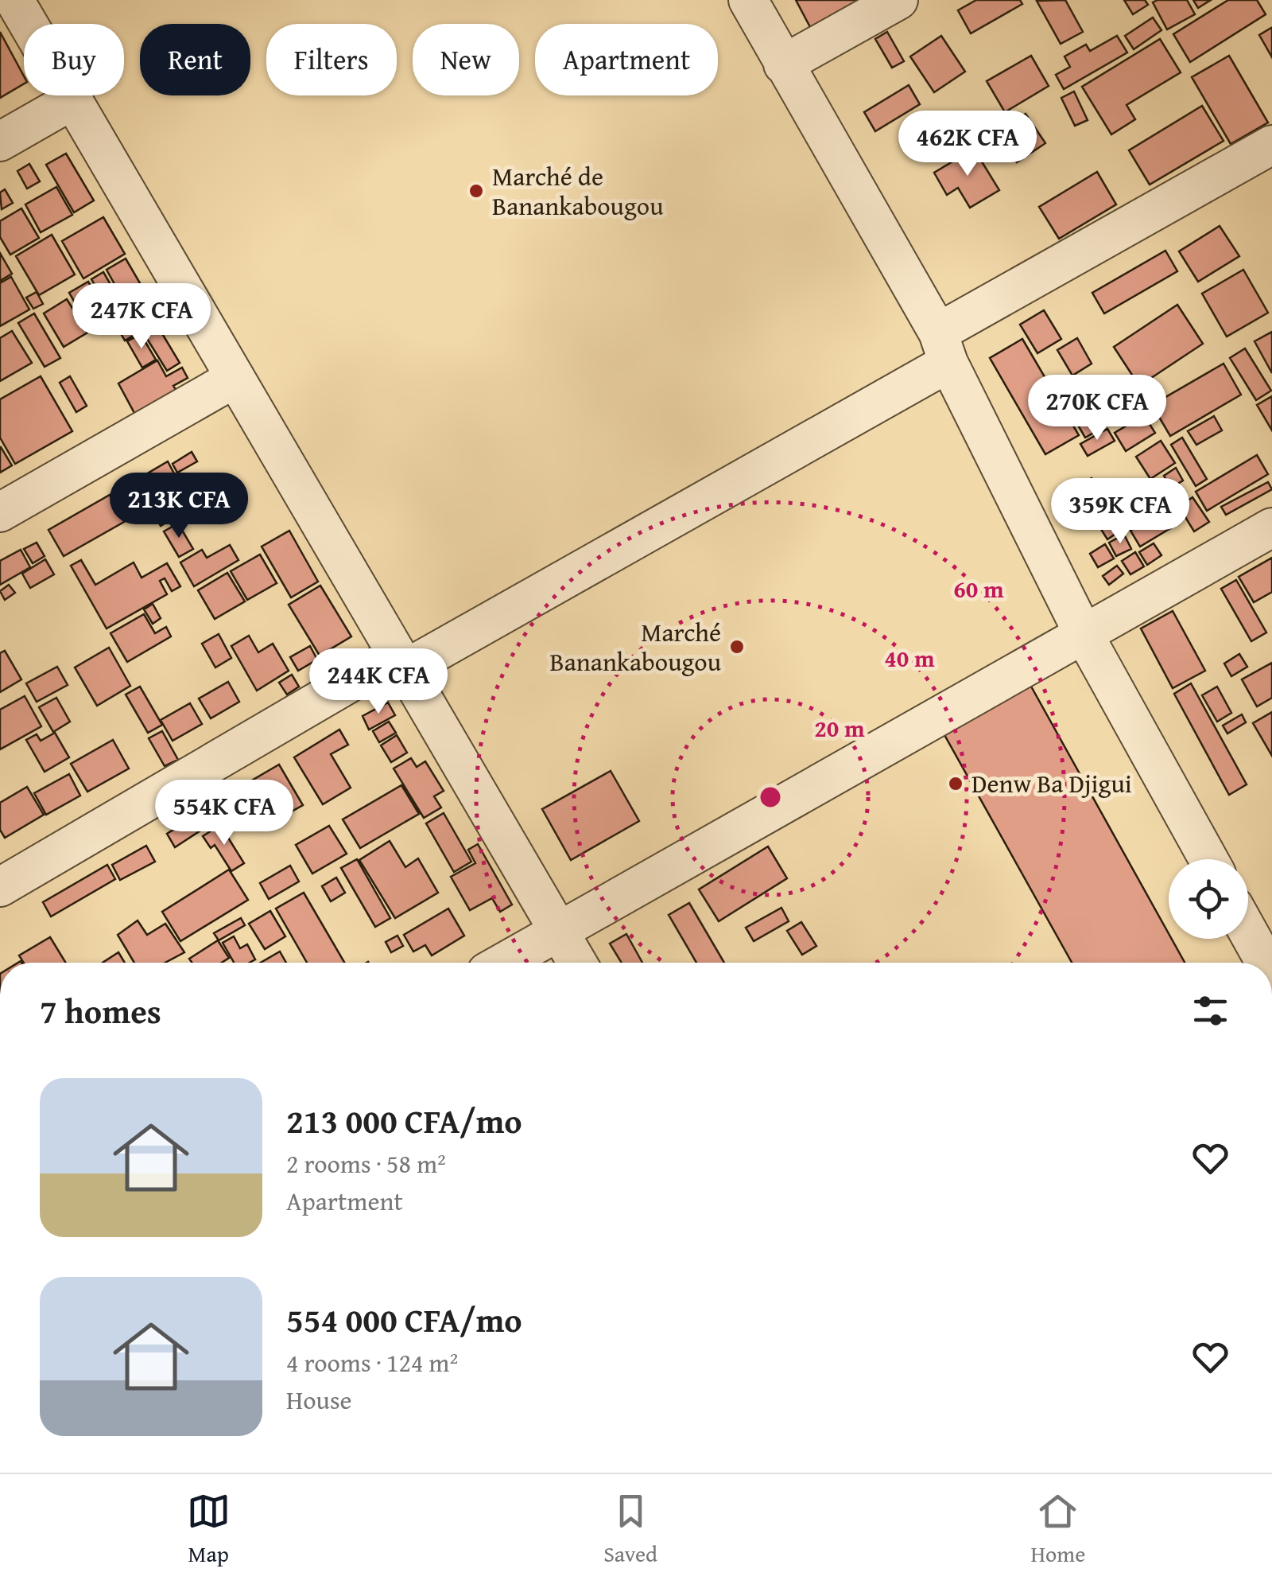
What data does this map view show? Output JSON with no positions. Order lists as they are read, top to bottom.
{
  "places": ["Marché de Banankabougou", "Marché Banankabougou", "Denw Ba Djigui"],
  "page": {
    "chip": [
      "Buy",
      "Rent",
      "Filters",
      "New",
      "Apartment"
    ],
    "price": [
      "462K CFA",
      "247K CFA",
      "270K CFA",
      "213K CFA",
      "359K CFA",
      "244K CFA",
      "554K CFA"
    ],
    "heading": "7 homes",
    "list": [
      {
        "name": "213 000 CFA/mo",
        "note": "2 rooms · 58 m² · Apartment"
      },
      {
        "name": "554 000 CFA/mo",
        "note": "4 rooms · 124 m² · House"
      }
    ],
    "tabs": ["Map", "Saved", "Home"]
  },
  "rings": ["60 m", "40 m", "20 m"]
}
